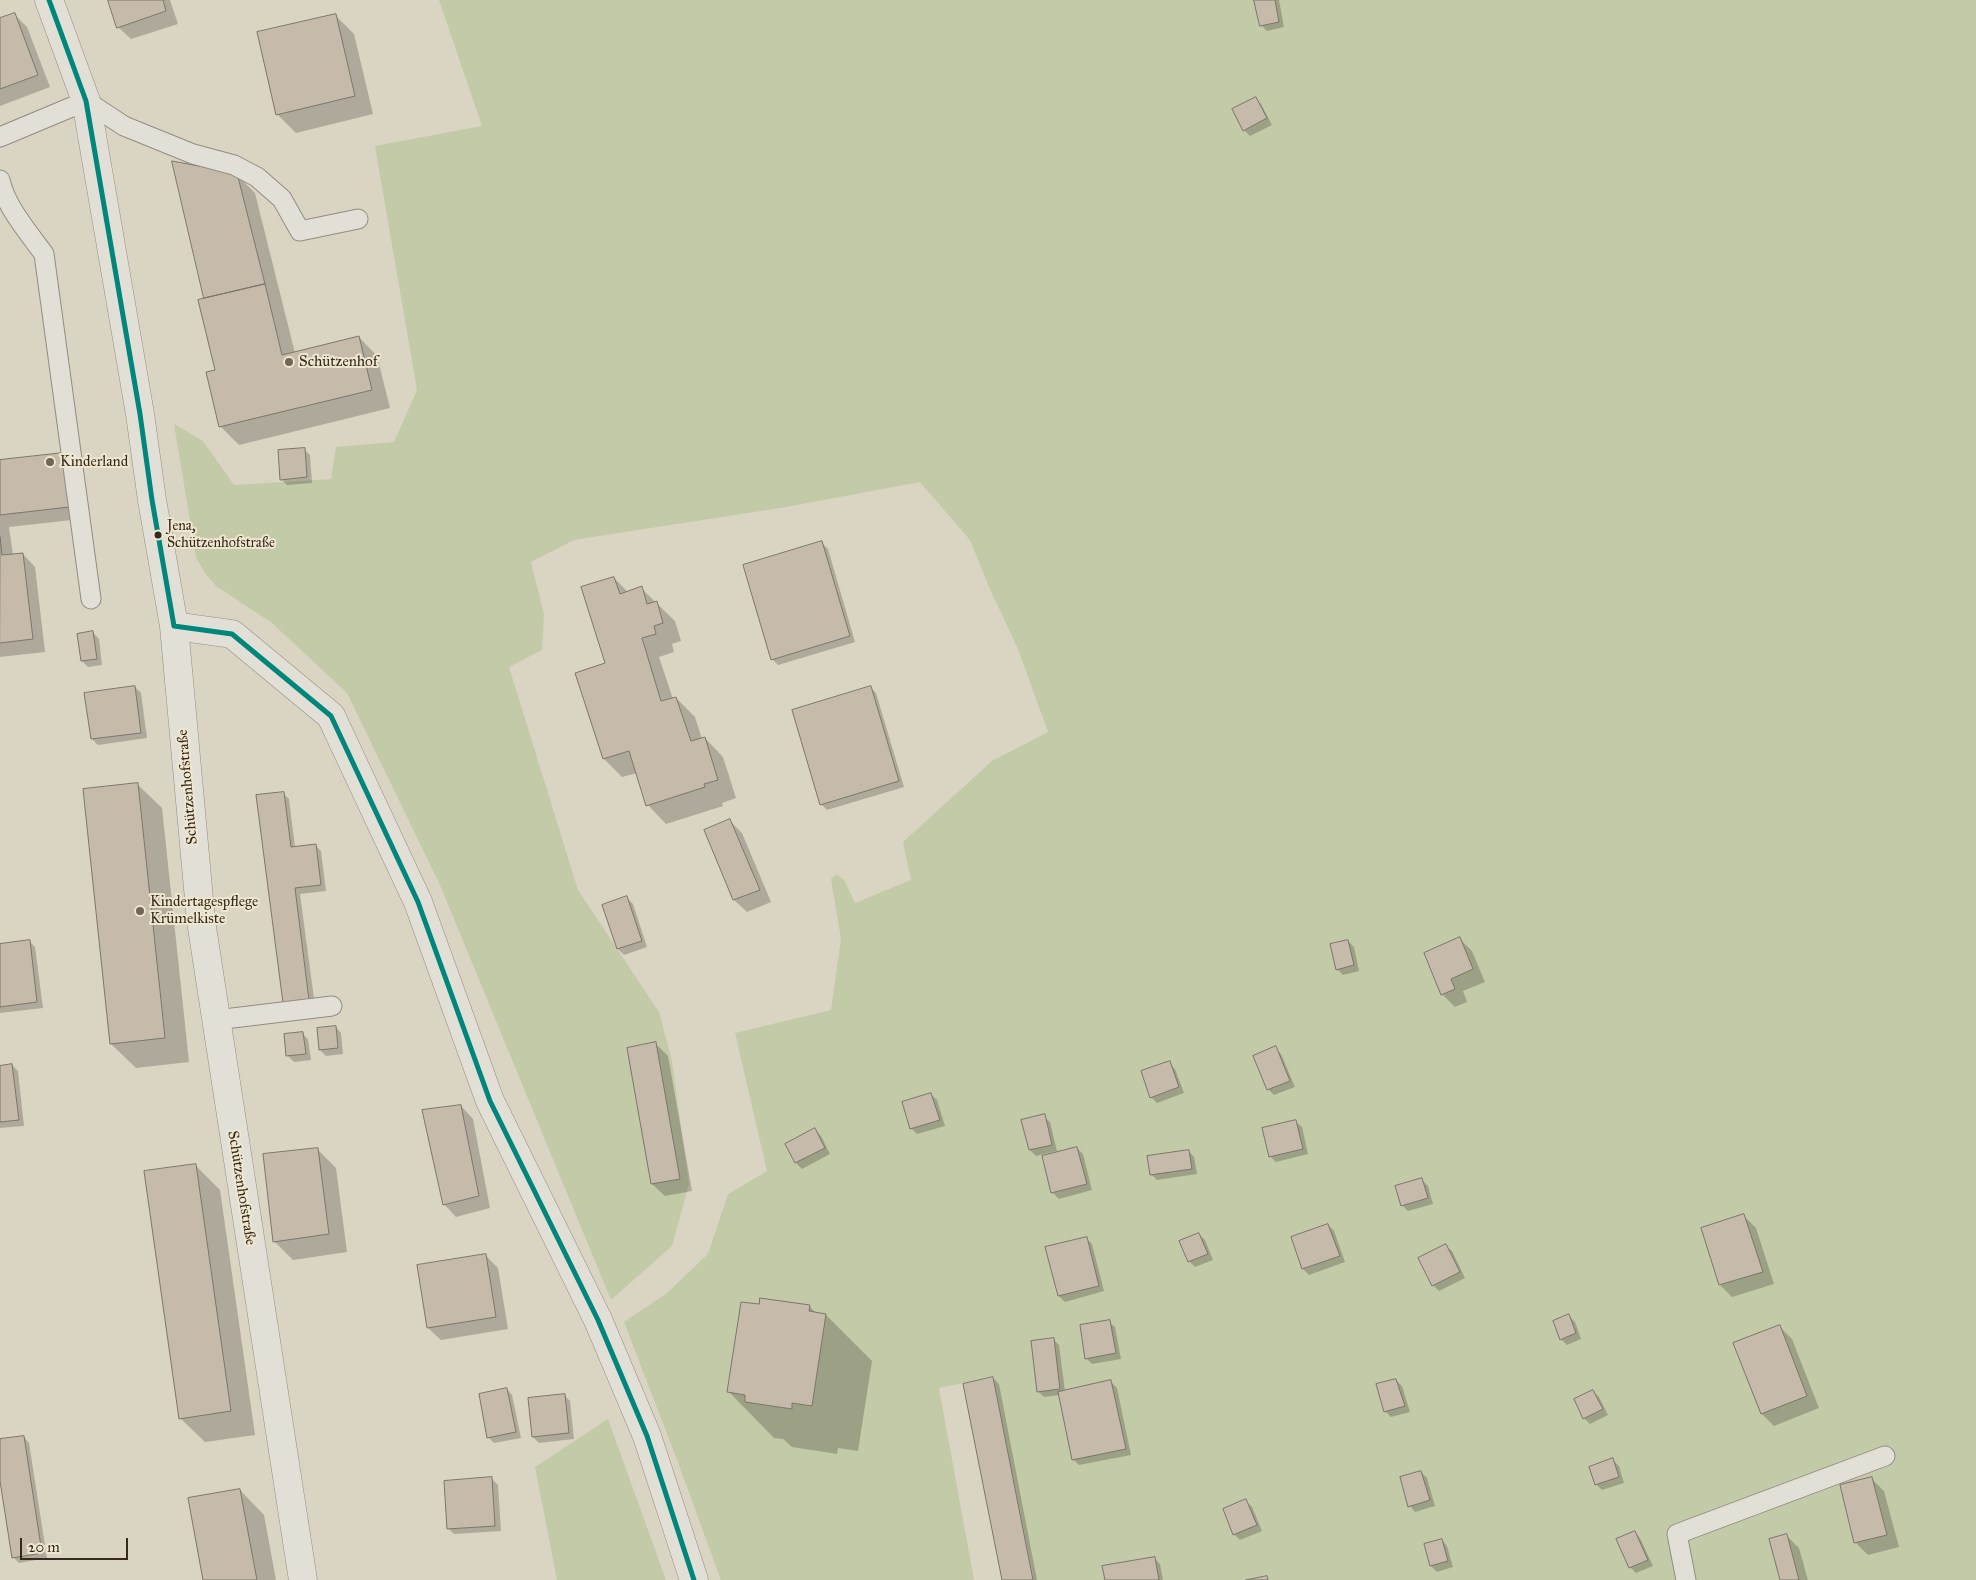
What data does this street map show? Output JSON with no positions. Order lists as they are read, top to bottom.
{
  "streets": {
    "street": ["Schützenhofstraße"]
  },
  "places": [
    "Schützenhof",
    "Kinderland",
    "Jena, Schützenhofstraße",
    "Kindertagespflege Krümelkiste"
  ],
  "scale_bar": "20 m"
}
